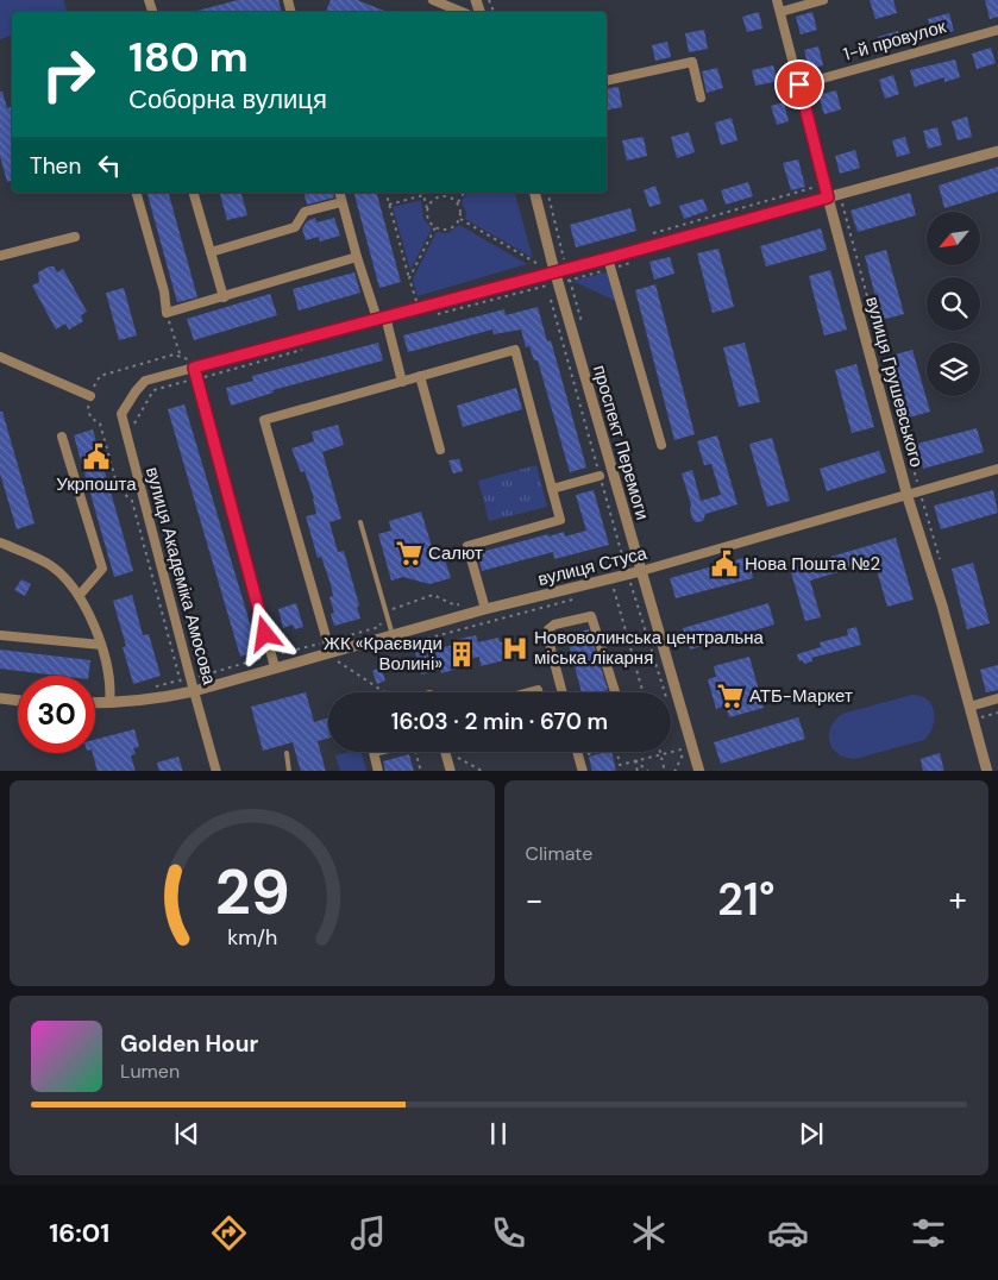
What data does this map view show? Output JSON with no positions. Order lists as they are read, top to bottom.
{
  "streets": {
    "street": [
      "1-й провулок",
      "вулиця Грушевського",
      "проспект Перемоги",
      "вулиця Стуса",
      "вулиця Академіка Амосова"
    ]
  },
  "crossings": [
    ["1-й провулок", "вулиця Грушевського"],
    ["вулиця Грушевського", "вулиця Стуса"],
    ["проспект Перемоги", "вулиця Стуса"],
    ["вулиця Стуса", "вулиця Академіка Амосова"]
  ],
  "places": {
    "public building": ["Укрпошта", "Нова Пошта №2"],
    "supermarket": ["Салют", "АТБ-Маркет"],
    "hospital": ["Нововолинська центральна міська лікарня"],
    "building": ["ЖК «Краєвиди Волині»"]
  },
  "north": "bottom left",
  "page": {
    "turn": ["180 m", "Соборна вулиця"],
    "then": "Then",
    "limit": "30",
    "trip": "16:03 · 2 min · 670 m",
    "tile": "Climate",
    "heat": ["−", "21°", "+"],
    "song": ["Golden Hour", "Lumen"],
    "tabs": "16:01",
    "gauge": ["29", "km/h"]
  }
}
